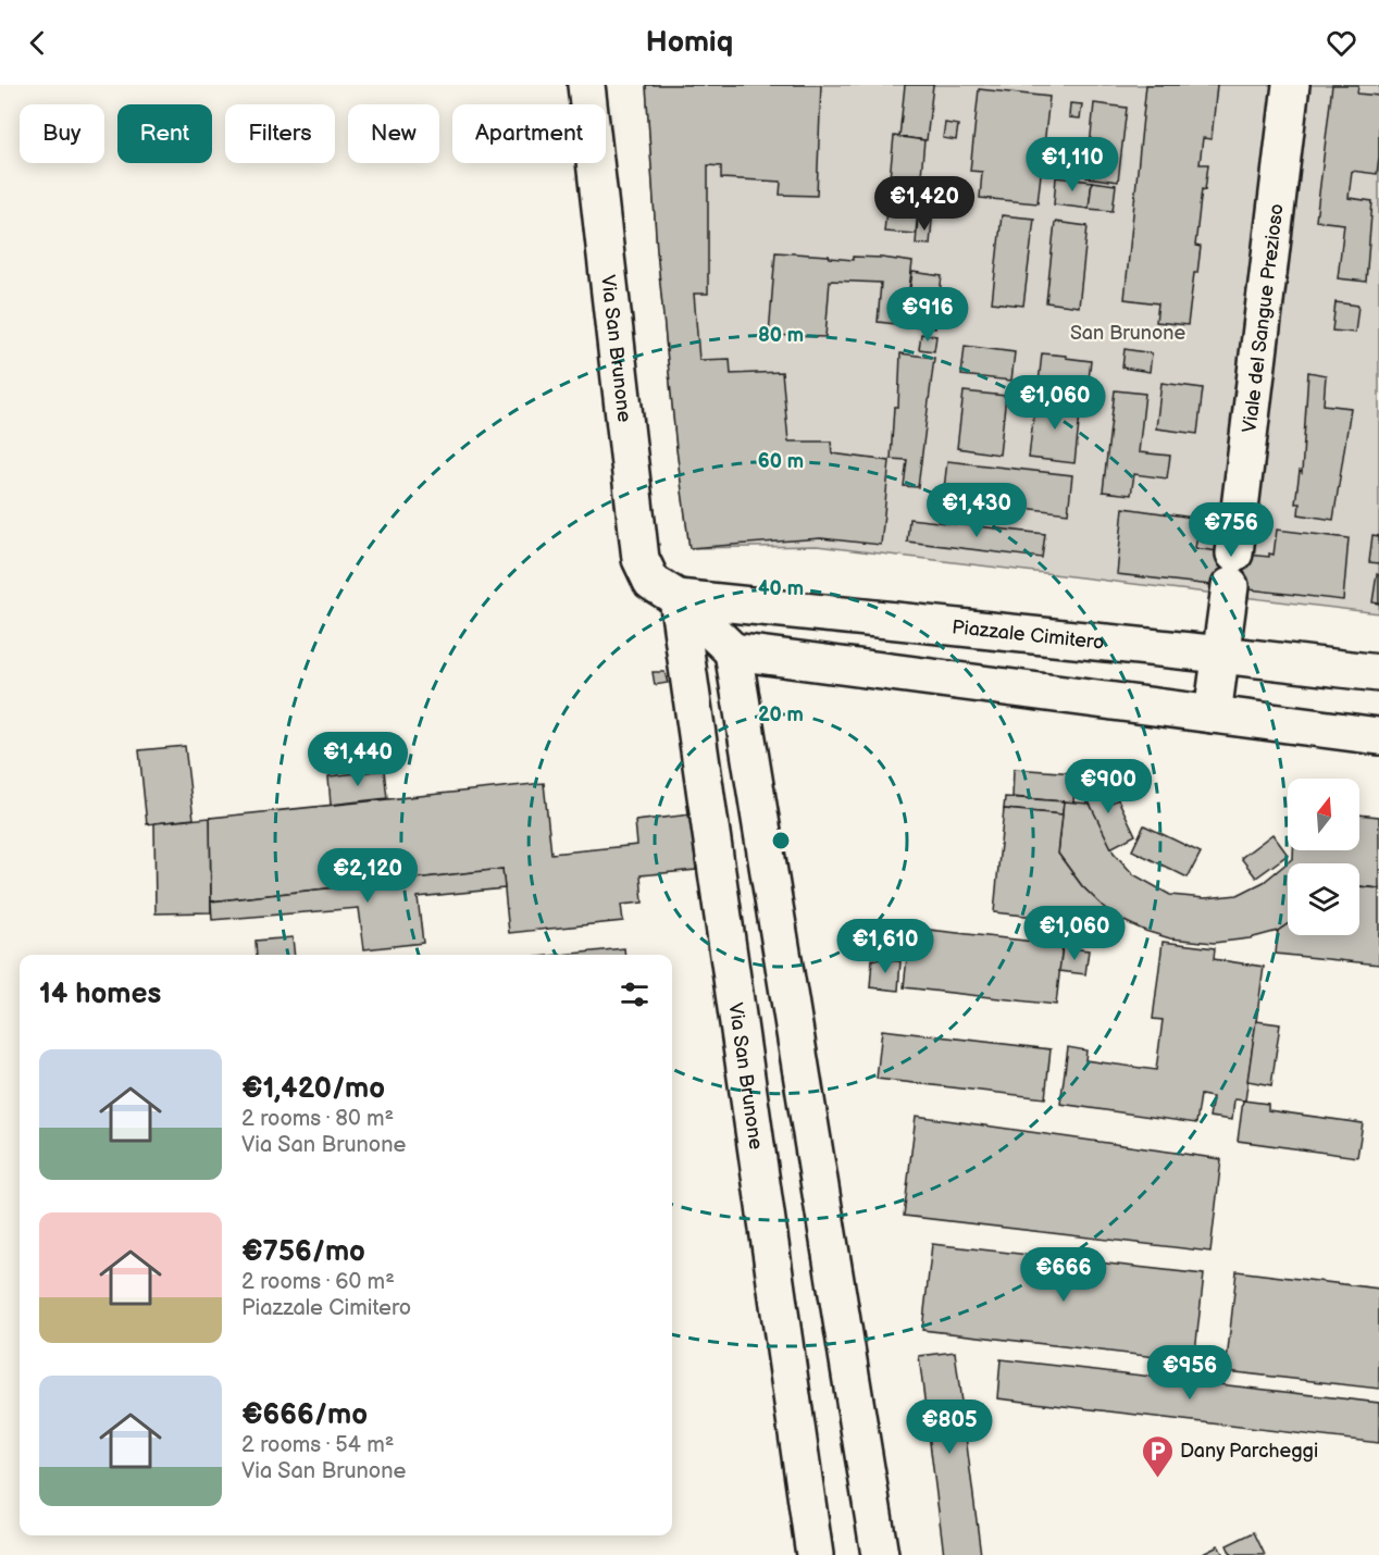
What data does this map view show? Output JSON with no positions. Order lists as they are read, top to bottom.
{
  "streets": {
    "street": ["Viale del Sangue Prezioso", "Via San Brunone", "Piazzale Cimitero"]
  },
  "crossings": [
    ["Viale del Sangue Prezioso", "Piazzale Cimitero"],
    ["Via San Brunone", "Piazzale Cimitero"]
  ],
  "parks": ["San Brunone"],
  "places": {
    "parking": ["Dany Parcheggi"]
  },
  "north": "top",
  "page": {
    "header": "Homiq",
    "chip": [
      "Buy",
      "Rent",
      "Filters",
      "New",
      "Apartment"
    ],
    "price": [
      "€1,110",
      "€1,420",
      "€916",
      "€1,060",
      "€1,430",
      "€756",
      "€1,440",
      "€900",
      "€2,120",
      "€1,060",
      "€1,610",
      "€666",
      "€956",
      "€805"
    ],
    "heading": "14 homes",
    "list": [
      {
        "name": "€1,420/mo",
        "note": "2 rooms · 80 m² · Via San Brunone"
      },
      {
        "name": "€756/mo",
        "note": "2 rooms · 60 m² · Piazzale Cimitero"
      },
      {
        "name": "€666/mo",
        "note": "2 rooms · 54 m² · Via San Brunone"
      }
    ]
  },
  "rings": [
    "80 m",
    "60 m",
    "40 m",
    "20 m"
  ]
}
